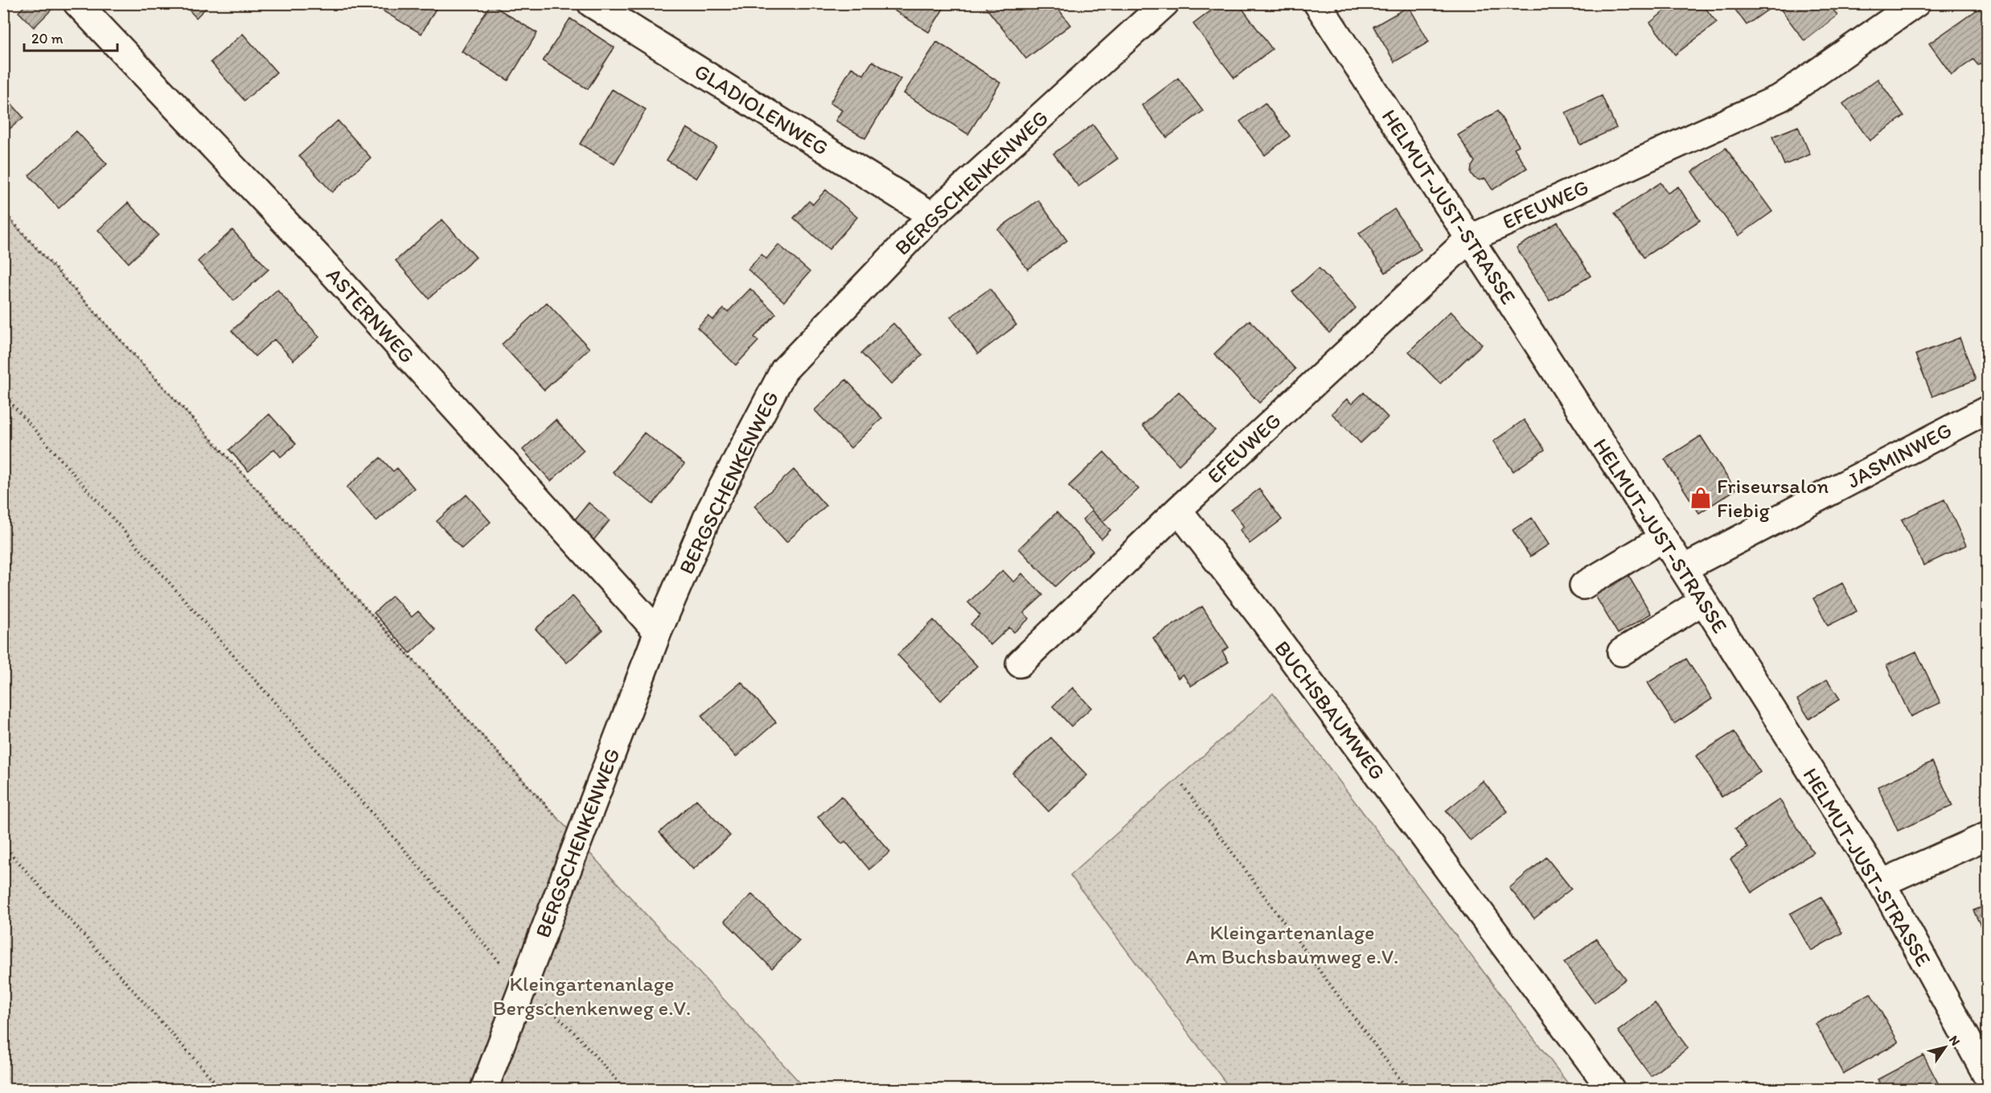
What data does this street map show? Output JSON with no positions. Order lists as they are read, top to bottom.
{
  "streets": {
    "street": [
      "GLADIOLENWEG",
      "BERGSCHENKENWEG",
      "EFEUWEG",
      "HELMUT-JUST-STRASSE",
      "ASTERNWEG",
      "JASMINWEG",
      "BUCHSBAUMWEG"
    ]
  },
  "crossings": [
    ["GLADIOLENWEG", "BERGSCHENKENWEG"],
    ["BERGSCHENKENWEG", "ASTERNWEG"],
    ["EFEUWEG", "HELMUT-JUST-STRASSE"],
    ["EFEUWEG", "BUCHSBAUMWEG"],
    ["HELMUT-JUST-STRASSE", "JASMINWEG"]
  ],
  "parks": ["Kleingartenanlage Am Buchsbaumweg e.V.", "Kleingartenanlage Bergschenkenweg e.V."],
  "places": {
    "shop": ["Friseursalon Fiebig"]
  },
  "scale_bar": "20 m",
  "north": "top right"
}
